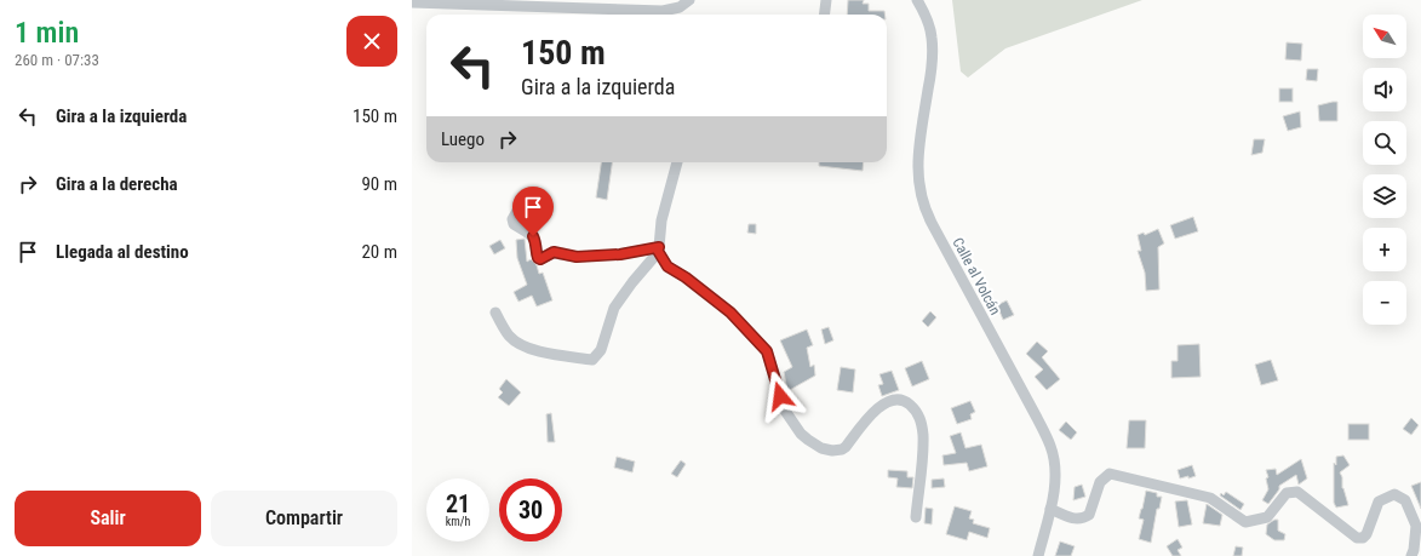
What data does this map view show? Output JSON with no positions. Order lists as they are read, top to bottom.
{
  "streets": {
    "street": ["Calle al Volcán"]
  },
  "north": "top left",
  "page": {
    "heading": ["1 min", "260 m · 07:33"],
    "map_buttons": ["+", "−"],
    "turn": ["150 m", "Gira a la izquierda"],
    "list": [
      {
        "name": "Gira a la izquierda",
        "value": "150 m"
      },
      {
        "name": "Gira a la derecha",
        "value": "90 m"
      },
      {
        "name": "Llegada al destino",
        "value": "20 m"
      }
    ],
    "then": "Luego",
    "speed": "21 km/h",
    "limit": "30",
    "buttons": ["Salir", "Compartir"]
  }
}
